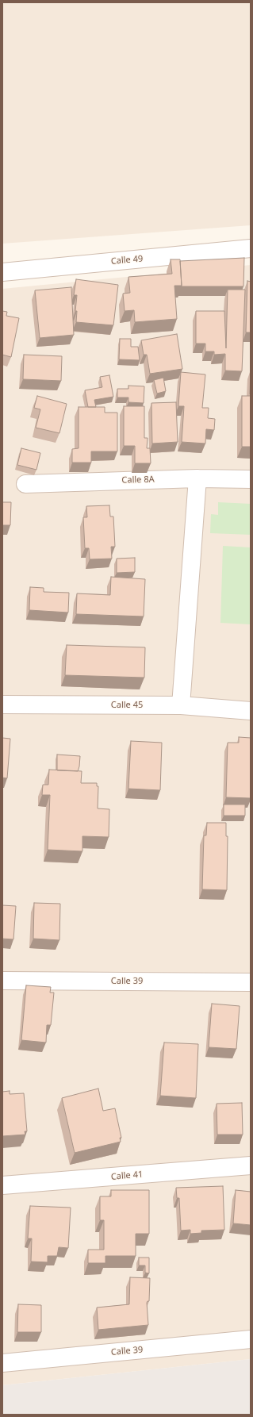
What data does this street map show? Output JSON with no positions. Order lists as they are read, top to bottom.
{
  "streets": {
    "street": [
      "Calle 49",
      "Calle 8A",
      "Calle 45",
      "Calle 39",
      "Calle 41"
    ]
  }
}
